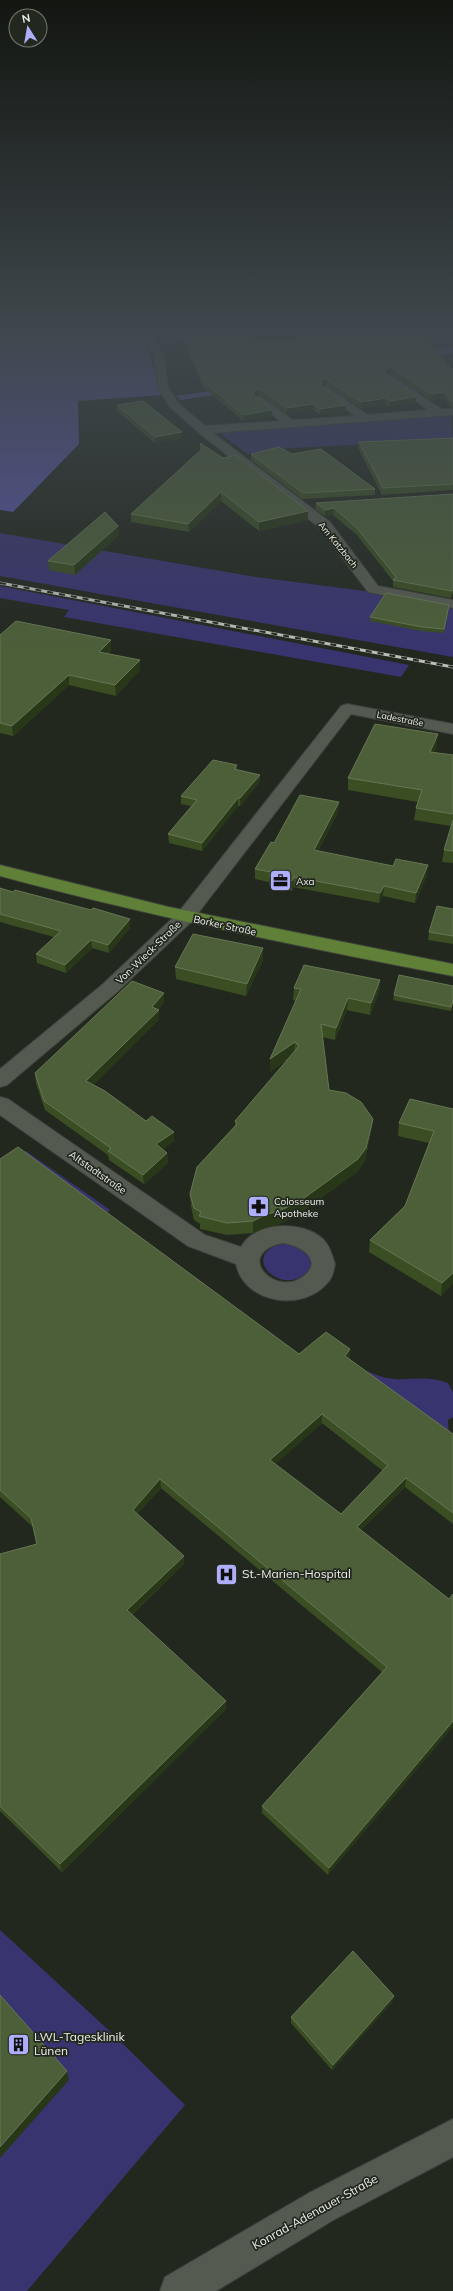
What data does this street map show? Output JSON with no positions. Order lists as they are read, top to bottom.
{
  "streets": {
    "main road": ["Borker Straße"],
    "street": [
      "Am Katzbach",
      "Ladestraße",
      "Von-Wieck-Straße",
      "Altstadtstraße",
      "Konrad-Adenauer-Straße"
    ]
  },
  "crossings": [
    ["Ladestraße", "Von-Wieck-Straße"],
    ["Borker Straße", "Von-Wieck-Straße"]
  ],
  "places": {
    "office": ["Axa"],
    "pharmacy": ["Colosseum Apotheke"],
    "hospital": ["St.-Marien-Hospital"],
    "building": ["LWL-Tagesklinik Lünen"]
  },
  "north": "top"
}
